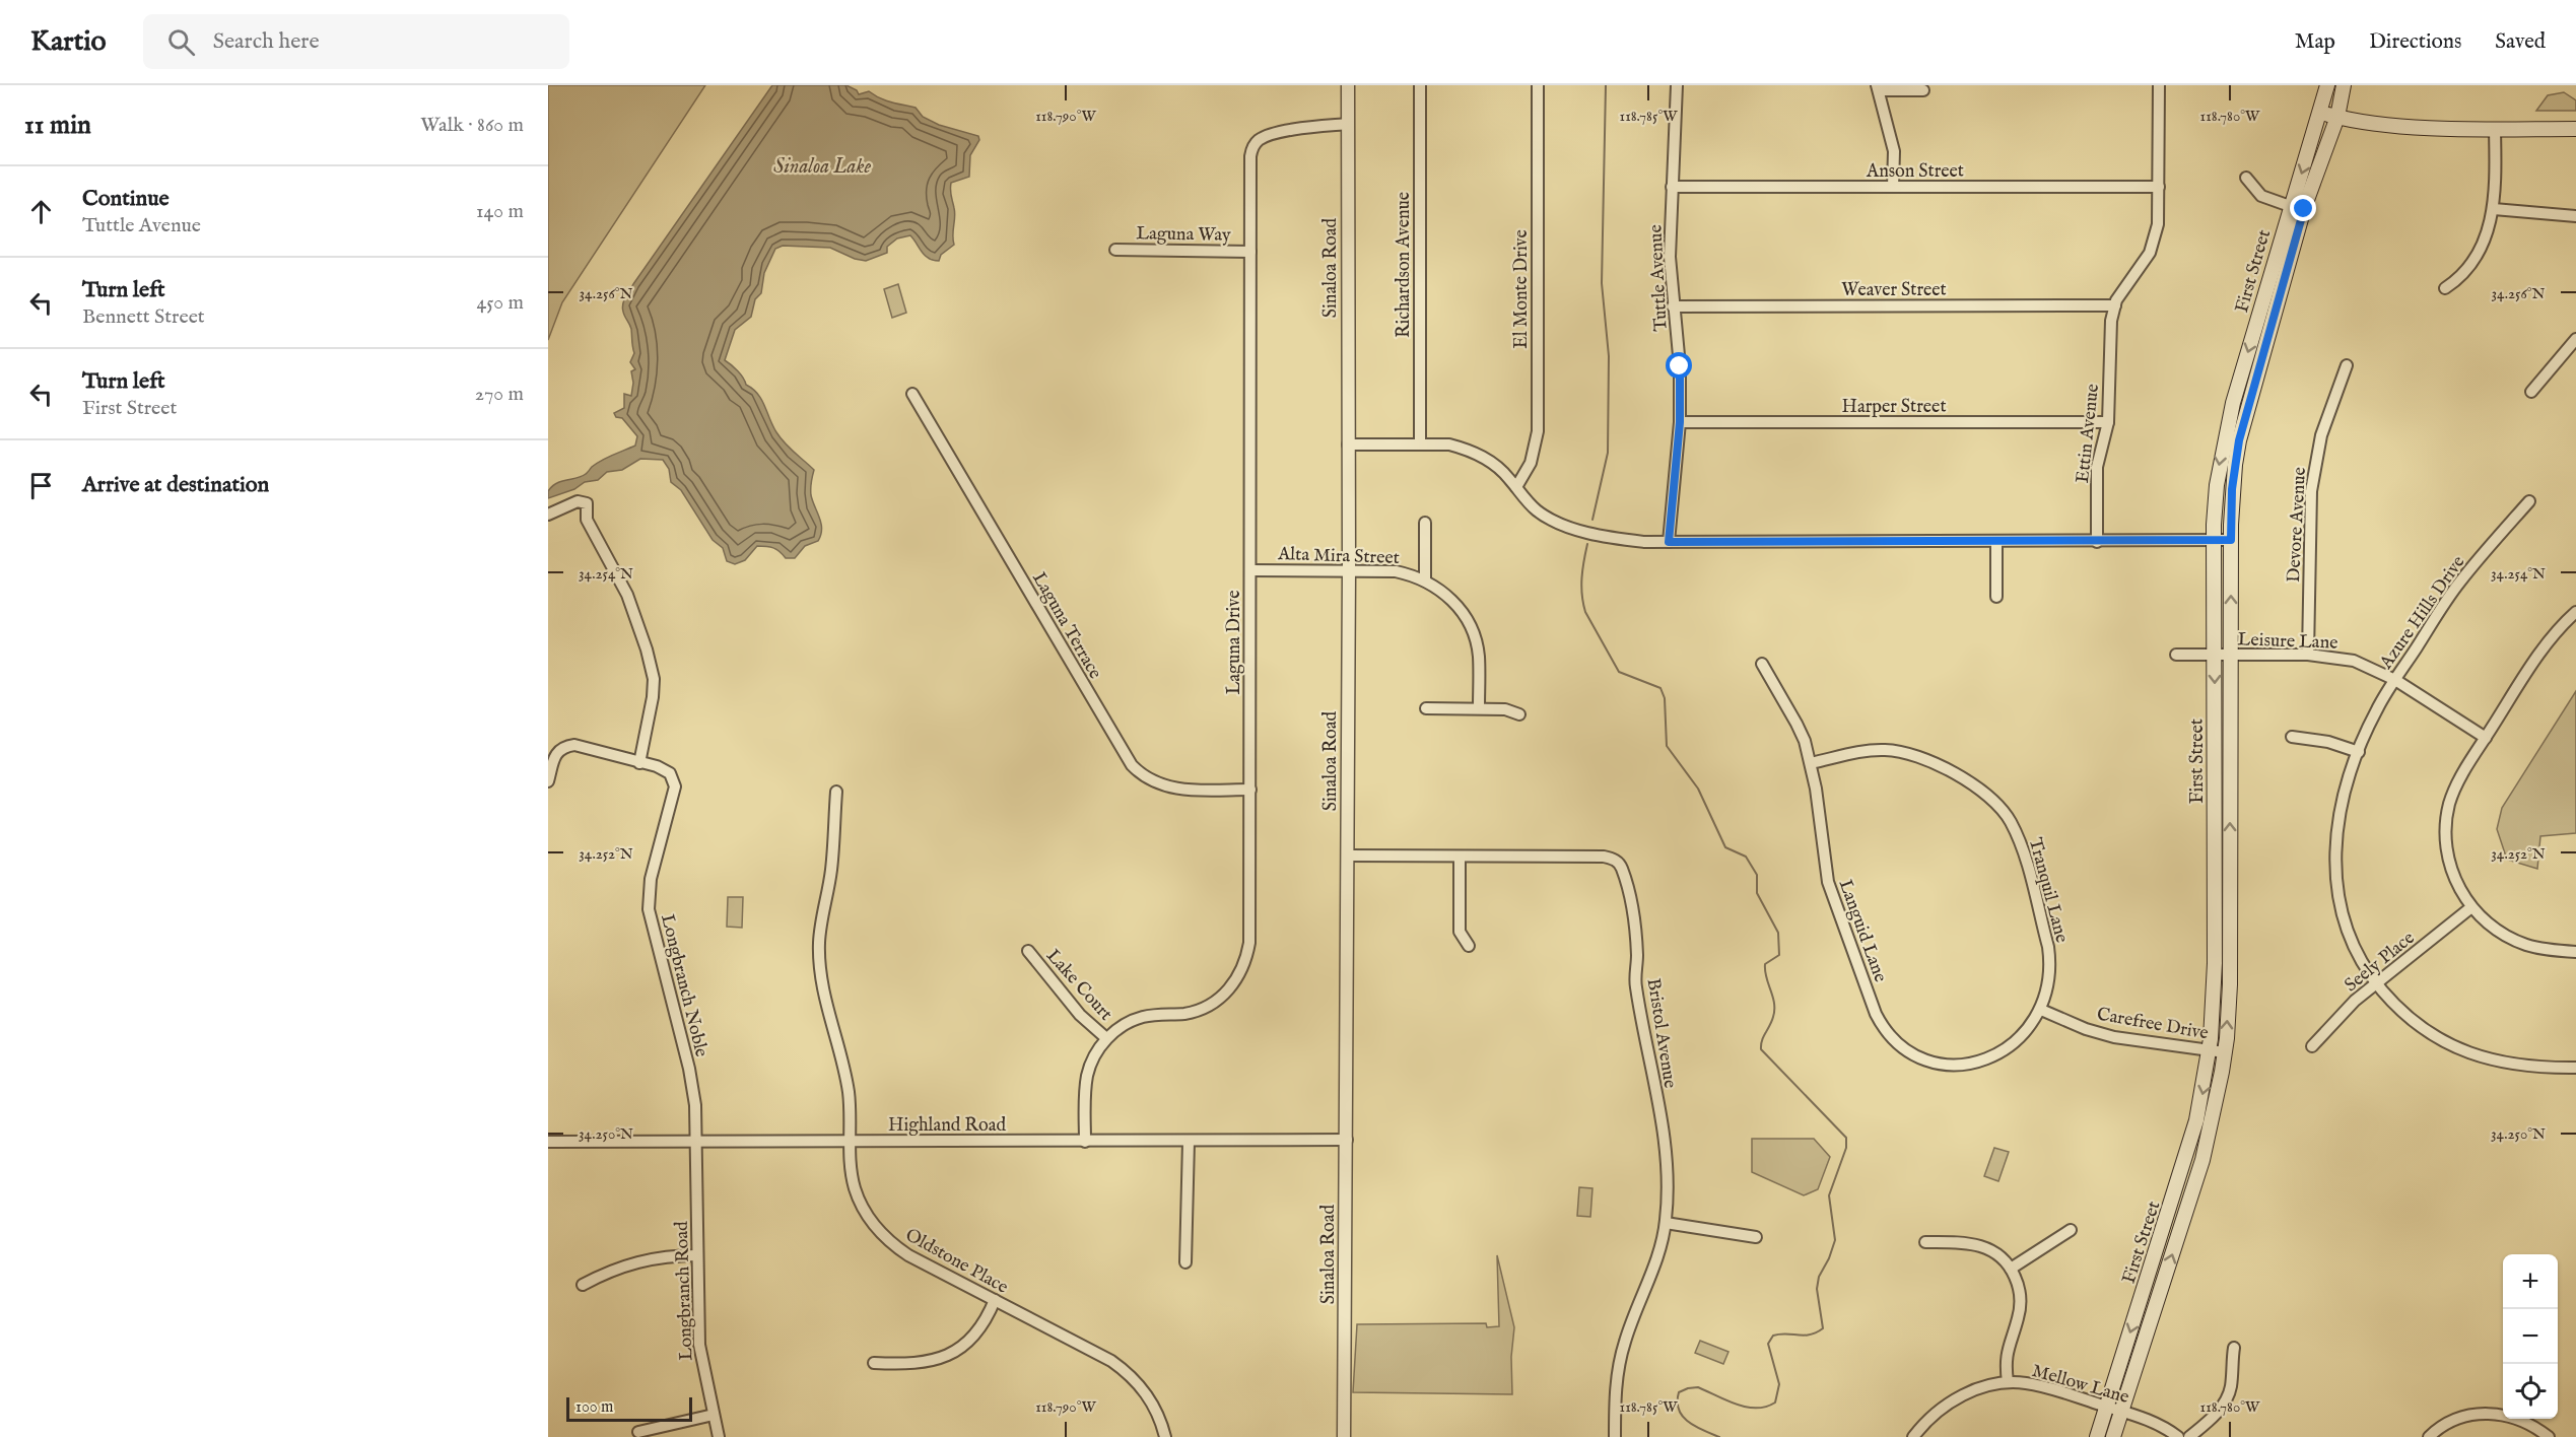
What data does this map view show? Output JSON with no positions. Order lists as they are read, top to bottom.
{
  "streets": {
    "main road": ["First Street"],
    "street": [
      "Anson Street",
      "Laguna Way",
      "Richardson Avenue",
      "Sinaloa Road",
      "Tuttle Avenue",
      "El Monte Drive",
      "Weaver Street",
      "Harper Street",
      "Ettin Avenue",
      "Devore Avenue",
      "Alta Mira Street",
      "Azure Hills Drive",
      "Laguna Terrace",
      "Leisure Lane",
      "Laguna Drive",
      "Tranquil Lane",
      "Languid Lane",
      "Seely Place",
      "Lake Court",
      "Longbranch Noble",
      "Carefree Drive",
      "Bristol Avenue",
      "Highland Road",
      "Oldstone Place",
      "Longbranch Road",
      "Mellow Lane"
    ]
  },
  "crossings": [
    ["Anson Street", "Tuttle Avenue"],
    ["Anson Street", "Ettin Avenue"],
    ["Laguna Way", "Laguna Drive"],
    ["Sinaloa Road", "Alta Mira Street"],
    ["Sinaloa Road", "Laguna Drive"],
    ["Sinaloa Road", "Bristol Avenue"],
    ["Sinaloa Road", "Highland Road"],
    ["First Street", "Leisure Lane"],
    ["First Street", "Carefree Drive"],
    ["First Street", "Mellow Lane"],
    ["Tuttle Avenue", "Weaver Street"],
    ["Tuttle Avenue", "Harper Street"],
    ["Weaver Street", "Ettin Avenue"],
    ["Harper Street", "Ettin Avenue"],
    ["Devore Avenue", "Leisure Lane"],
    ["Alta Mira Street", "Laguna Drive"],
    ["Azure Hills Drive", "Leisure Lane"],
    ["Azure Hills Drive", "Seely Place"],
    ["Laguna Terrace", "Laguna Drive"],
    ["Laguna Drive", "Lake Court"],
    ["Laguna Drive", "Highland Road"],
    ["Tranquil Lane", "Languid Lane"],
    ["Tranquil Lane", "Carefree Drive"],
    ["Languid Lane", "Carefree Drive"],
    ["Longbranch Noble", "Highland Road"],
    ["Longbranch Noble", "Longbranch Road"],
    ["Highland Road", "Oldstone Place"],
    ["Highland Road", "Longbranch Road"]
  ],
  "water": ["Sinaloa Lake"],
  "scale_bar": "100 m",
  "page": {
    "header": "Kartio",
    "search": "Search here",
    "nav": ["Map", "Directions", "Saved"],
    "heading": ["11 min", "Walk · 860 m"],
    "list": [
      ["Continue", "Tuttle Avenue", "140 m"],
      ["Turn left", "Bennett Street", "450 m"],
      ["Turn left", "First Street", "270 m"],
      "Arrive at destination"
    ],
    "map_buttons": ["+", "−"],
    "scale": "100 m"
  },
  "coordinates": [
    "118.790°W",
    "118.785°W",
    "118.780°W",
    "34.256°N",
    "34.254°N",
    "34.252°N",
    "34.250°N"
  ]
}
